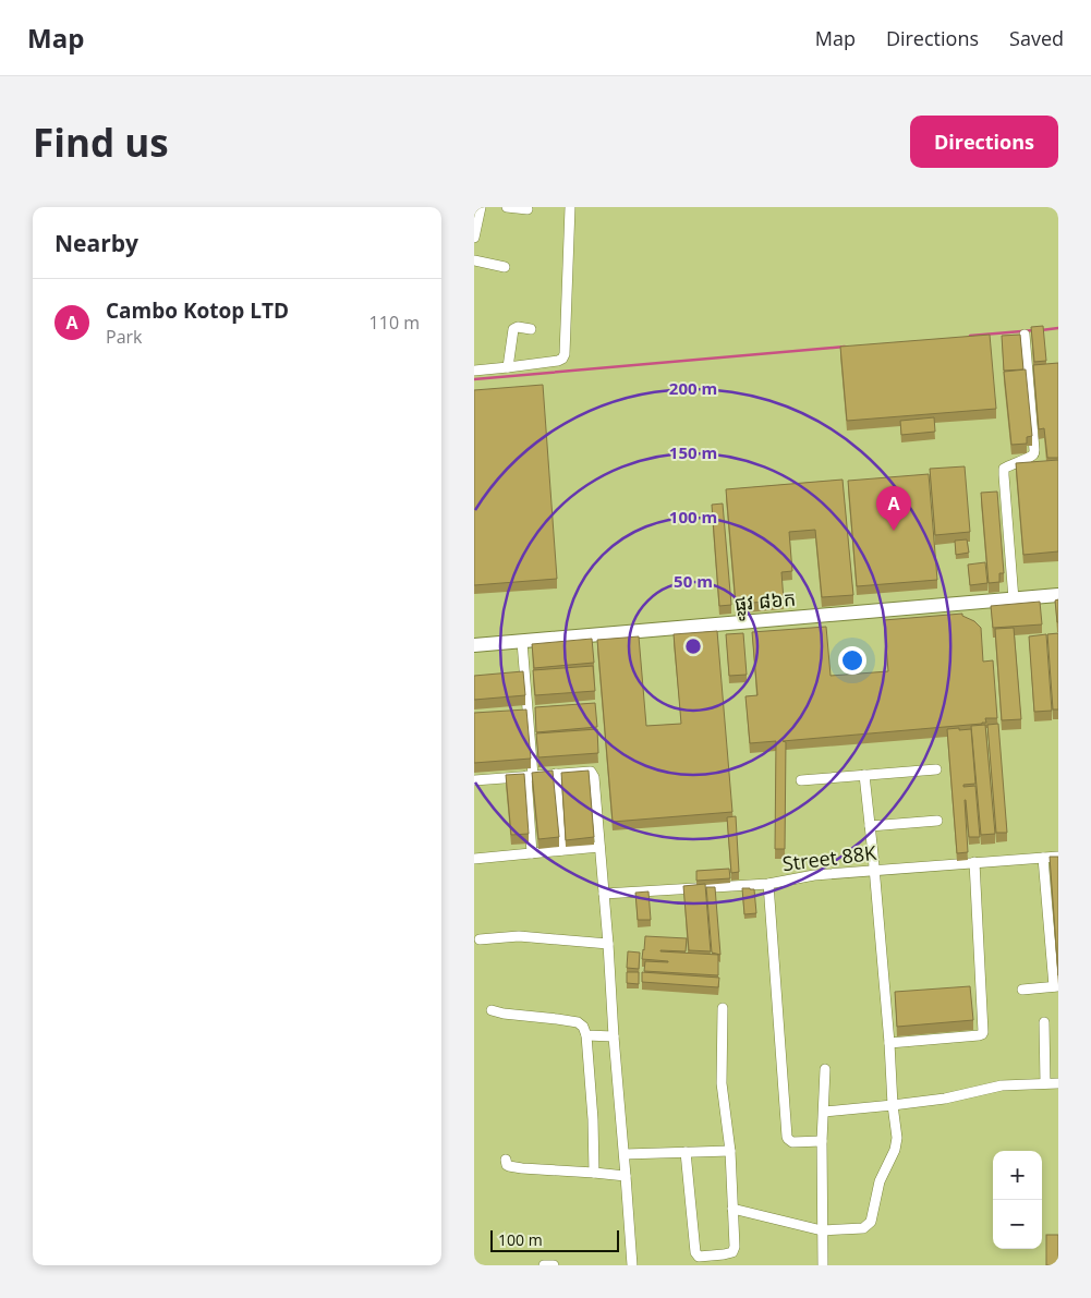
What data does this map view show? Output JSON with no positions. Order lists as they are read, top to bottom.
{
  "streets": {
    "street": ["ផ្លូវ ៨៦ក", "Street 88K"]
  },
  "scale_bar": "100 m",
  "page": {
    "header": "Map",
    "nav": ["Map", "Directions", "Saved"],
    "buttons": "Directions",
    "title": "Find us",
    "heading": "Nearby",
    "list": [
      {
        "mark": "A",
        "name": "Cambo Kotop LTD",
        "note": "Park",
        "value": "110 m"
      }
    ],
    "pins": "A",
    "map_buttons": ["+", "−"],
    "scale": "100 m"
  },
  "rings": [
    "200 m",
    "150 m",
    "100 m",
    "50 m"
  ]
}
